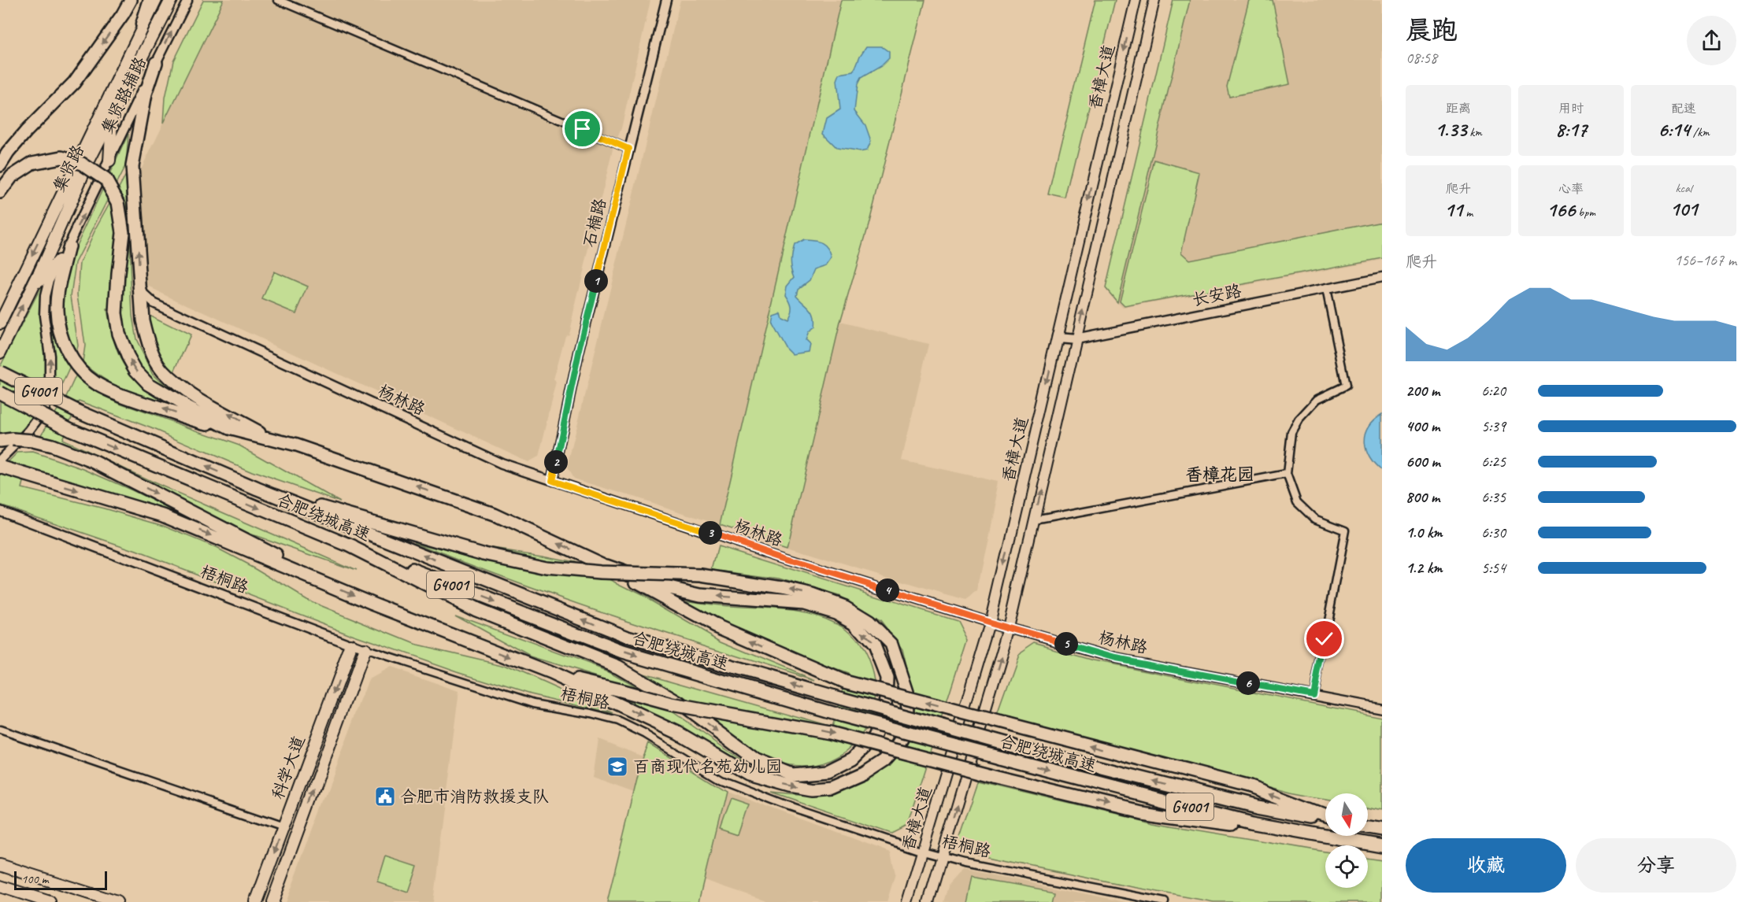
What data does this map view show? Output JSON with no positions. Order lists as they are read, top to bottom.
{
  "streets": {
    "highway": ["G4001", "合肥绕城高速"],
    "main road": ["香樟大道", "集贤路", "科学大道"],
    "street": [
      "集贤路辅路",
      "石楠路",
      "长安路",
      "杨林路",
      "梧桐路"
    ]
  },
  "crossings": [
    ["香樟大道", "长安路"],
    ["香樟大道", "杨林路"],
    ["香樟大道", "梧桐路"],
    ["集贤路辅路", "集贤路"],
    ["石楠路", "杨林路"],
    ["梧桐路", "科学大道"]
  ],
  "one_way": ["集贤路辅路"],
  "districts": ["香樟花园"],
  "places": {
    "school or university": ["百商现代名苑幼儿园"],
    "public building": ["合肥市消防救援支队"]
  },
  "scale_bar": "100 m",
  "north": "bottom",
  "page": {
    "heading": ["晨跑", "08:58"],
    "stats": [
      ["距离", "1.33 km"],
      ["用时", "8:17"],
      ["配速", "6:14 /km"],
      ["爬升", "11 m"],
      ["心率", "166 bpm"],
      ["kcal", "101"]
    ],
    "chart": ["爬升", "156–167 m"],
    "pins": [
      "1",
      "2",
      "3",
      "4",
      "5",
      "6"
    ],
    "list": [
      {
        "name": "200 m",
        "note": "6:20"
      },
      {
        "name": "400 m",
        "note": "5:39"
      },
      {
        "name": "600 m",
        "note": "6:25"
      },
      {
        "name": "800 m",
        "note": "6:35"
      },
      {
        "name": "1.0 km",
        "note": "6:30"
      },
      {
        "name": "1.2 km",
        "note": "5:54"
      }
    ],
    "buttons": ["收藏", "分享"],
    "scale": "100 m"
  }
}
